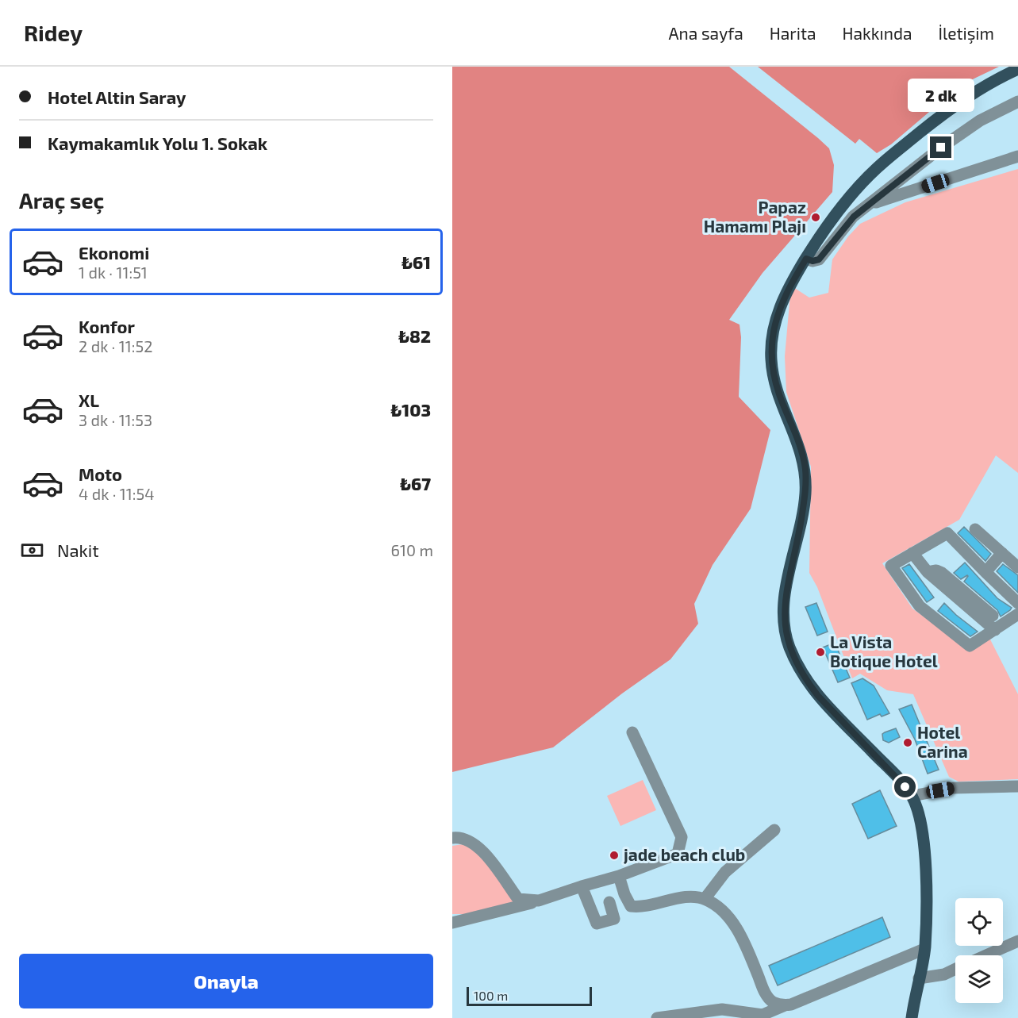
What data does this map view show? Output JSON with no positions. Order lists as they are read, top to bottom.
{
  "places": [
    "Papaz Hamamı Plajı",
    "La Vista Botique Hotel",
    "Hotel Carina",
    "jade beach club"
  ],
  "scale_bar": "100 m",
  "page": {
    "header": "Ridey",
    "nav": [
      "Ana sayfa",
      "Harita",
      "Hakkında",
      "İletişim"
    ],
    "banner": ["Hotel Altin Saray", "Kaymakamlık Yolu 1. Sokak"],
    "bubble": "2 dk",
    "heading": "Araç seç",
    "list": [
      {
        "name": "Ekonomi",
        "note": "1 dk · 11:51",
        "value": "₺61"
      },
      {
        "name": "Konfor",
        "note": "2 dk · 11:52",
        "value": "₺82"
      },
      {
        "name": "XL",
        "note": "3 dk · 11:53",
        "value": "₺103"
      },
      {
        "name": "Moto",
        "note": "4 dk · 11:54",
        "value": "₺67"
      }
    ],
    "pay": ["Nakit", "610 m"],
    "buttons": "Onayla",
    "scale": "100 m"
  }
}
